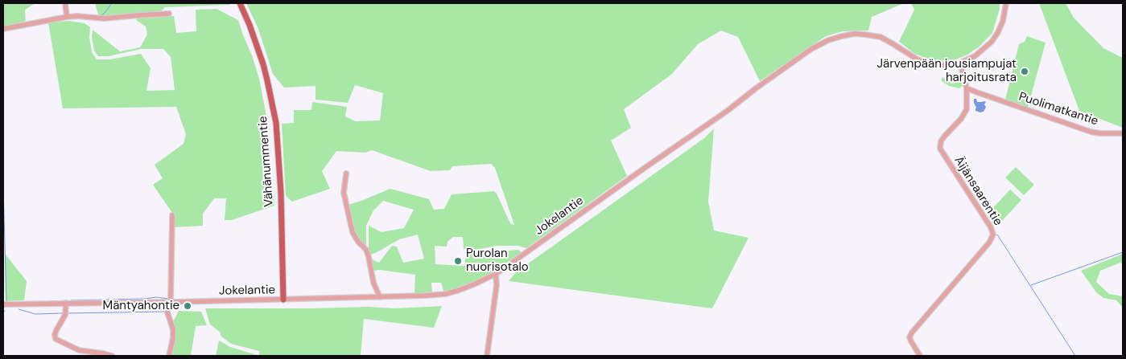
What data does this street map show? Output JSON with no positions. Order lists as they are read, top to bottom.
{
  "streets": {
    "main road": ["Vähänummentie"],
    "street": ["Puolimatkantie", "Äijänsaarentie", "Jokelantie"]
  },
  "crossings": [
    ["Puolimatkantie", "Äijänsaarentie"],
    ["Vähänummentie", "Jokelantie"],
    ["Äijänsaarentie", "Jokelantie"]
  ],
  "places": ["Järvenpään jousiampujat harjoitusrata", "Purolan nuorisotalo", "Mäntyahontie"]
}
